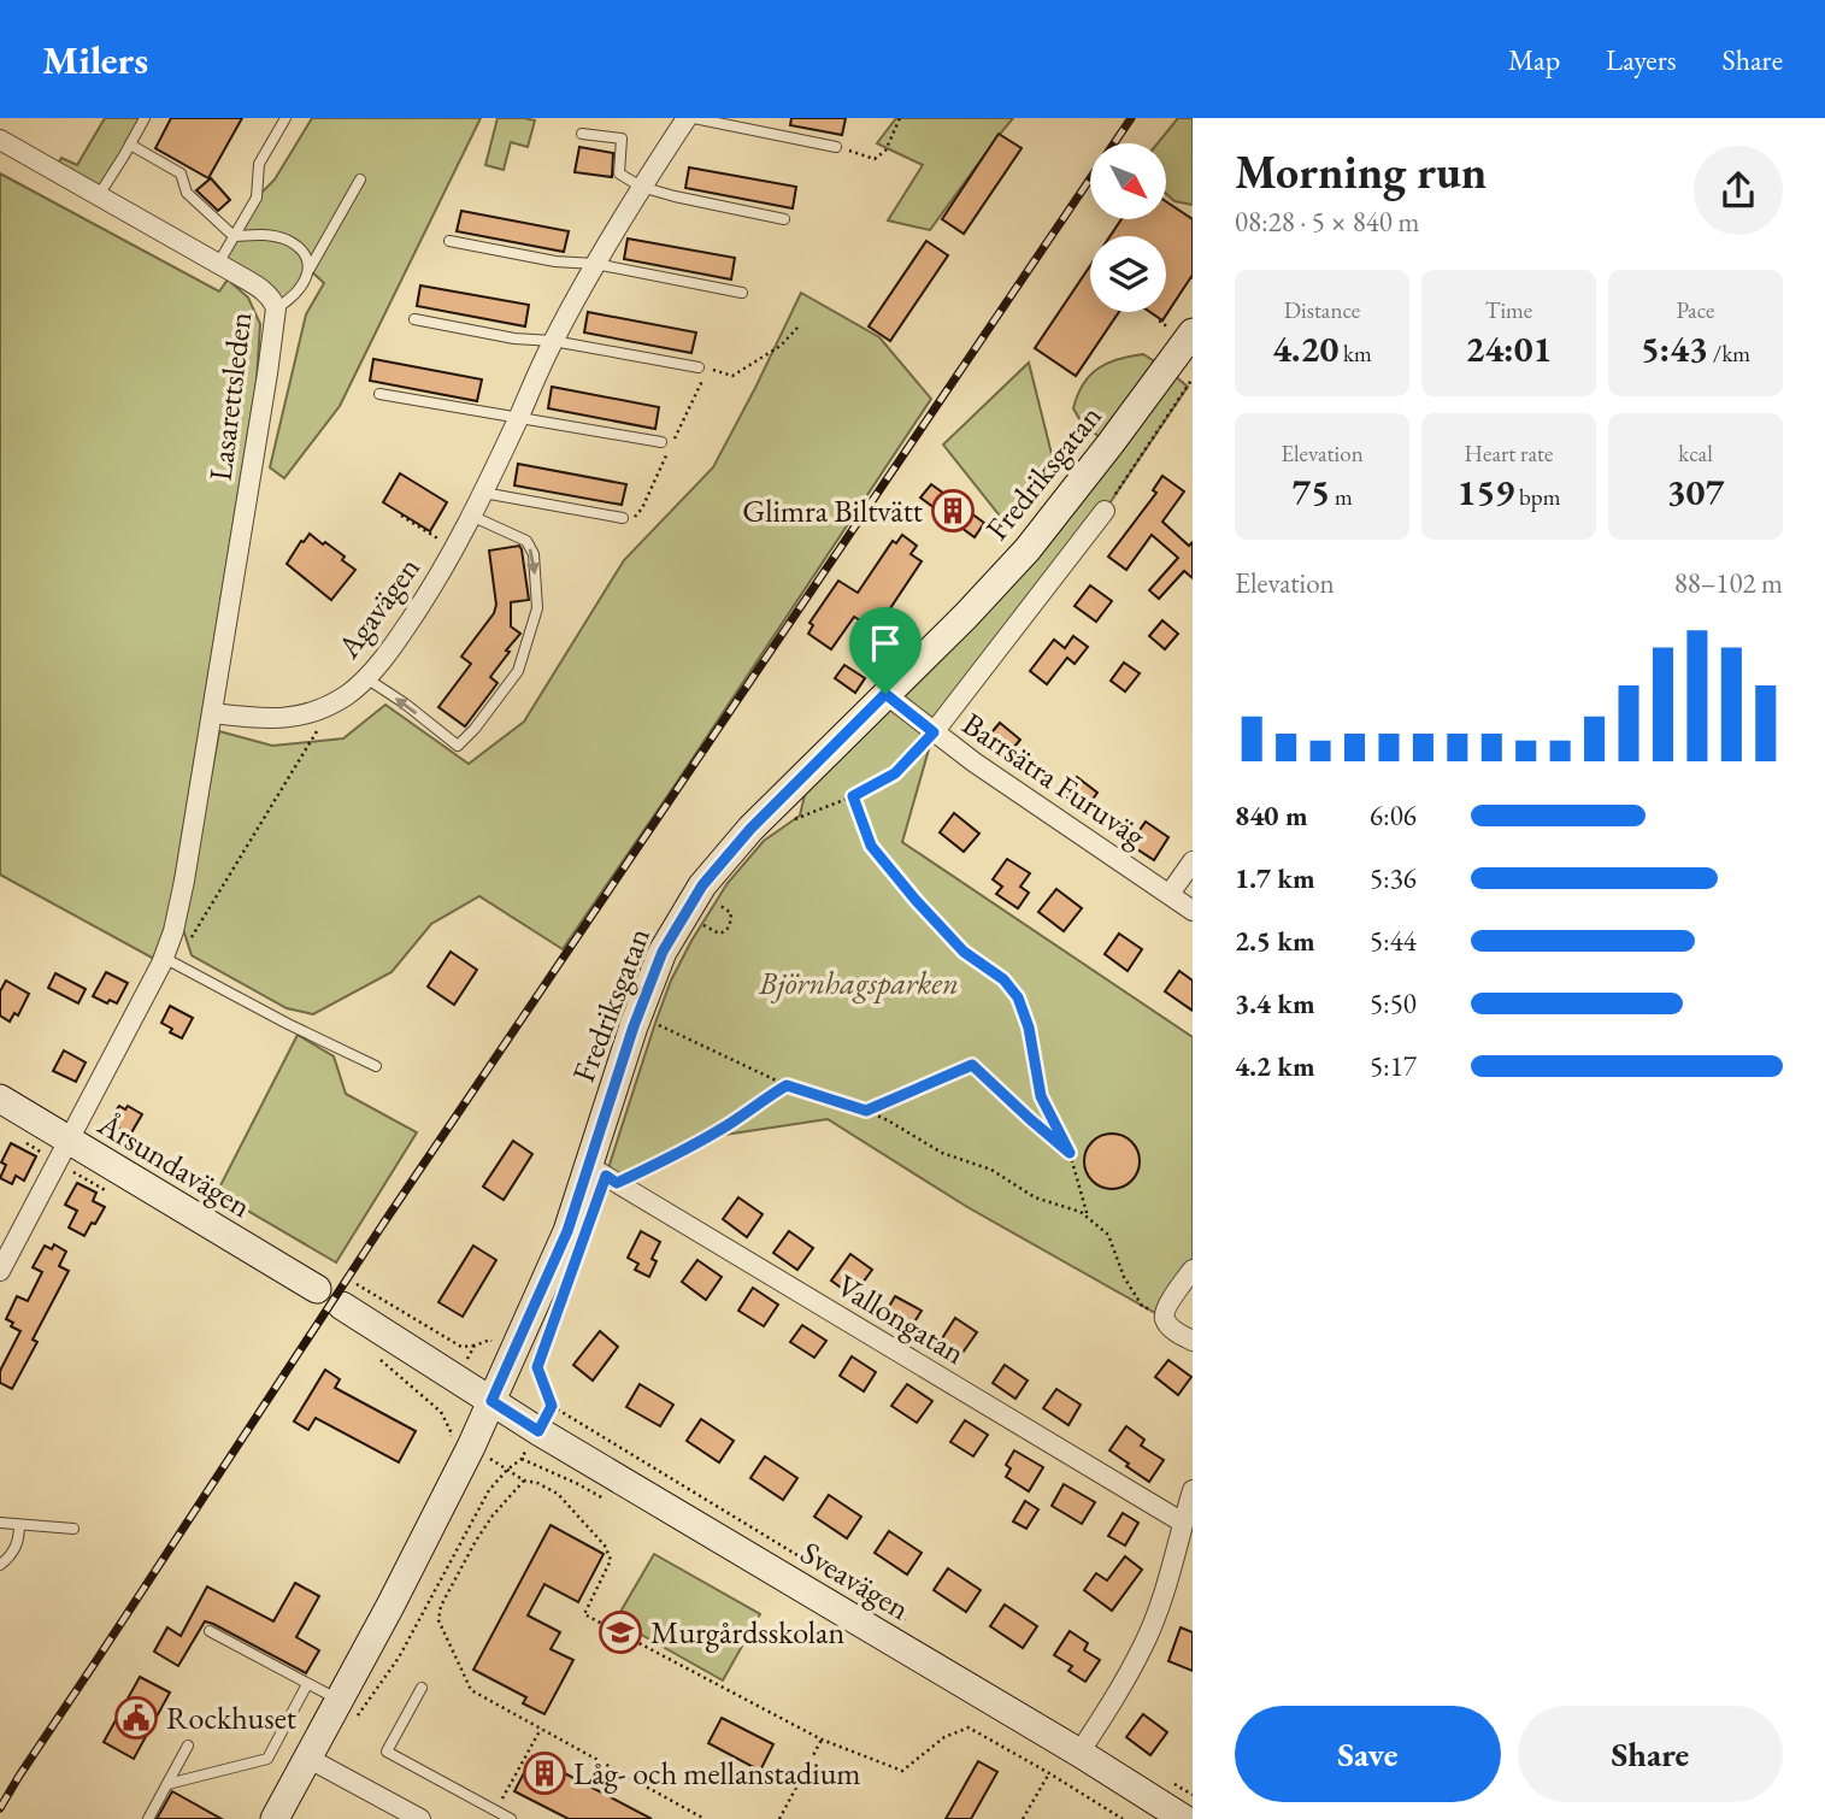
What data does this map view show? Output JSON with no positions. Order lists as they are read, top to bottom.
{
  "streets": {
    "street": [
      "Lasarettsleden",
      "Fredriksgatan",
      "Agavägen",
      "Barrsätra Furuväg",
      "Årsundavägen",
      "Vallongatan",
      "Sveavägen"
    ]
  },
  "crossings": [
    ["Lasarettsleden", "Agavägen"],
    ["Fredriksgatan", "Barrsätra Furuväg"],
    ["Fredriksgatan", "Vallongatan"],
    ["Fredriksgatan", "Sveavägen"]
  ],
  "parks": ["Björnhagsparken"],
  "places": {
    "building": ["Glimra Biltvätt", "Låg- och mellanstadium"],
    "school or university": ["Murgårdsskolan"],
    "public building": ["Rockhuset"]
  },
  "north": "bottom right",
  "page": {
    "header": "Milers",
    "nav": ["Map", "Layers", "Share"],
    "heading": ["Morning run", "08:28 · 5 × 840 m"],
    "stats": [
      ["Distance", "4.20 km"],
      ["Time", "24:01"],
      ["Pace", "5:43 /km"],
      ["Elevation", "75 m"],
      ["Heart rate", "159 bpm"],
      ["kcal", "307"]
    ],
    "chart": ["Elevation", "88–102 m"],
    "list": [
      {
        "name": "840 m",
        "note": "6:06"
      },
      {
        "name": "1.7 km",
        "note": "5:36"
      },
      {
        "name": "2.5 km",
        "note": "5:44"
      },
      {
        "name": "3.4 km",
        "note": "5:50"
      },
      {
        "name": "4.2 km",
        "note": "5:17"
      }
    ],
    "buttons": ["Save", "Share"]
  }
}
